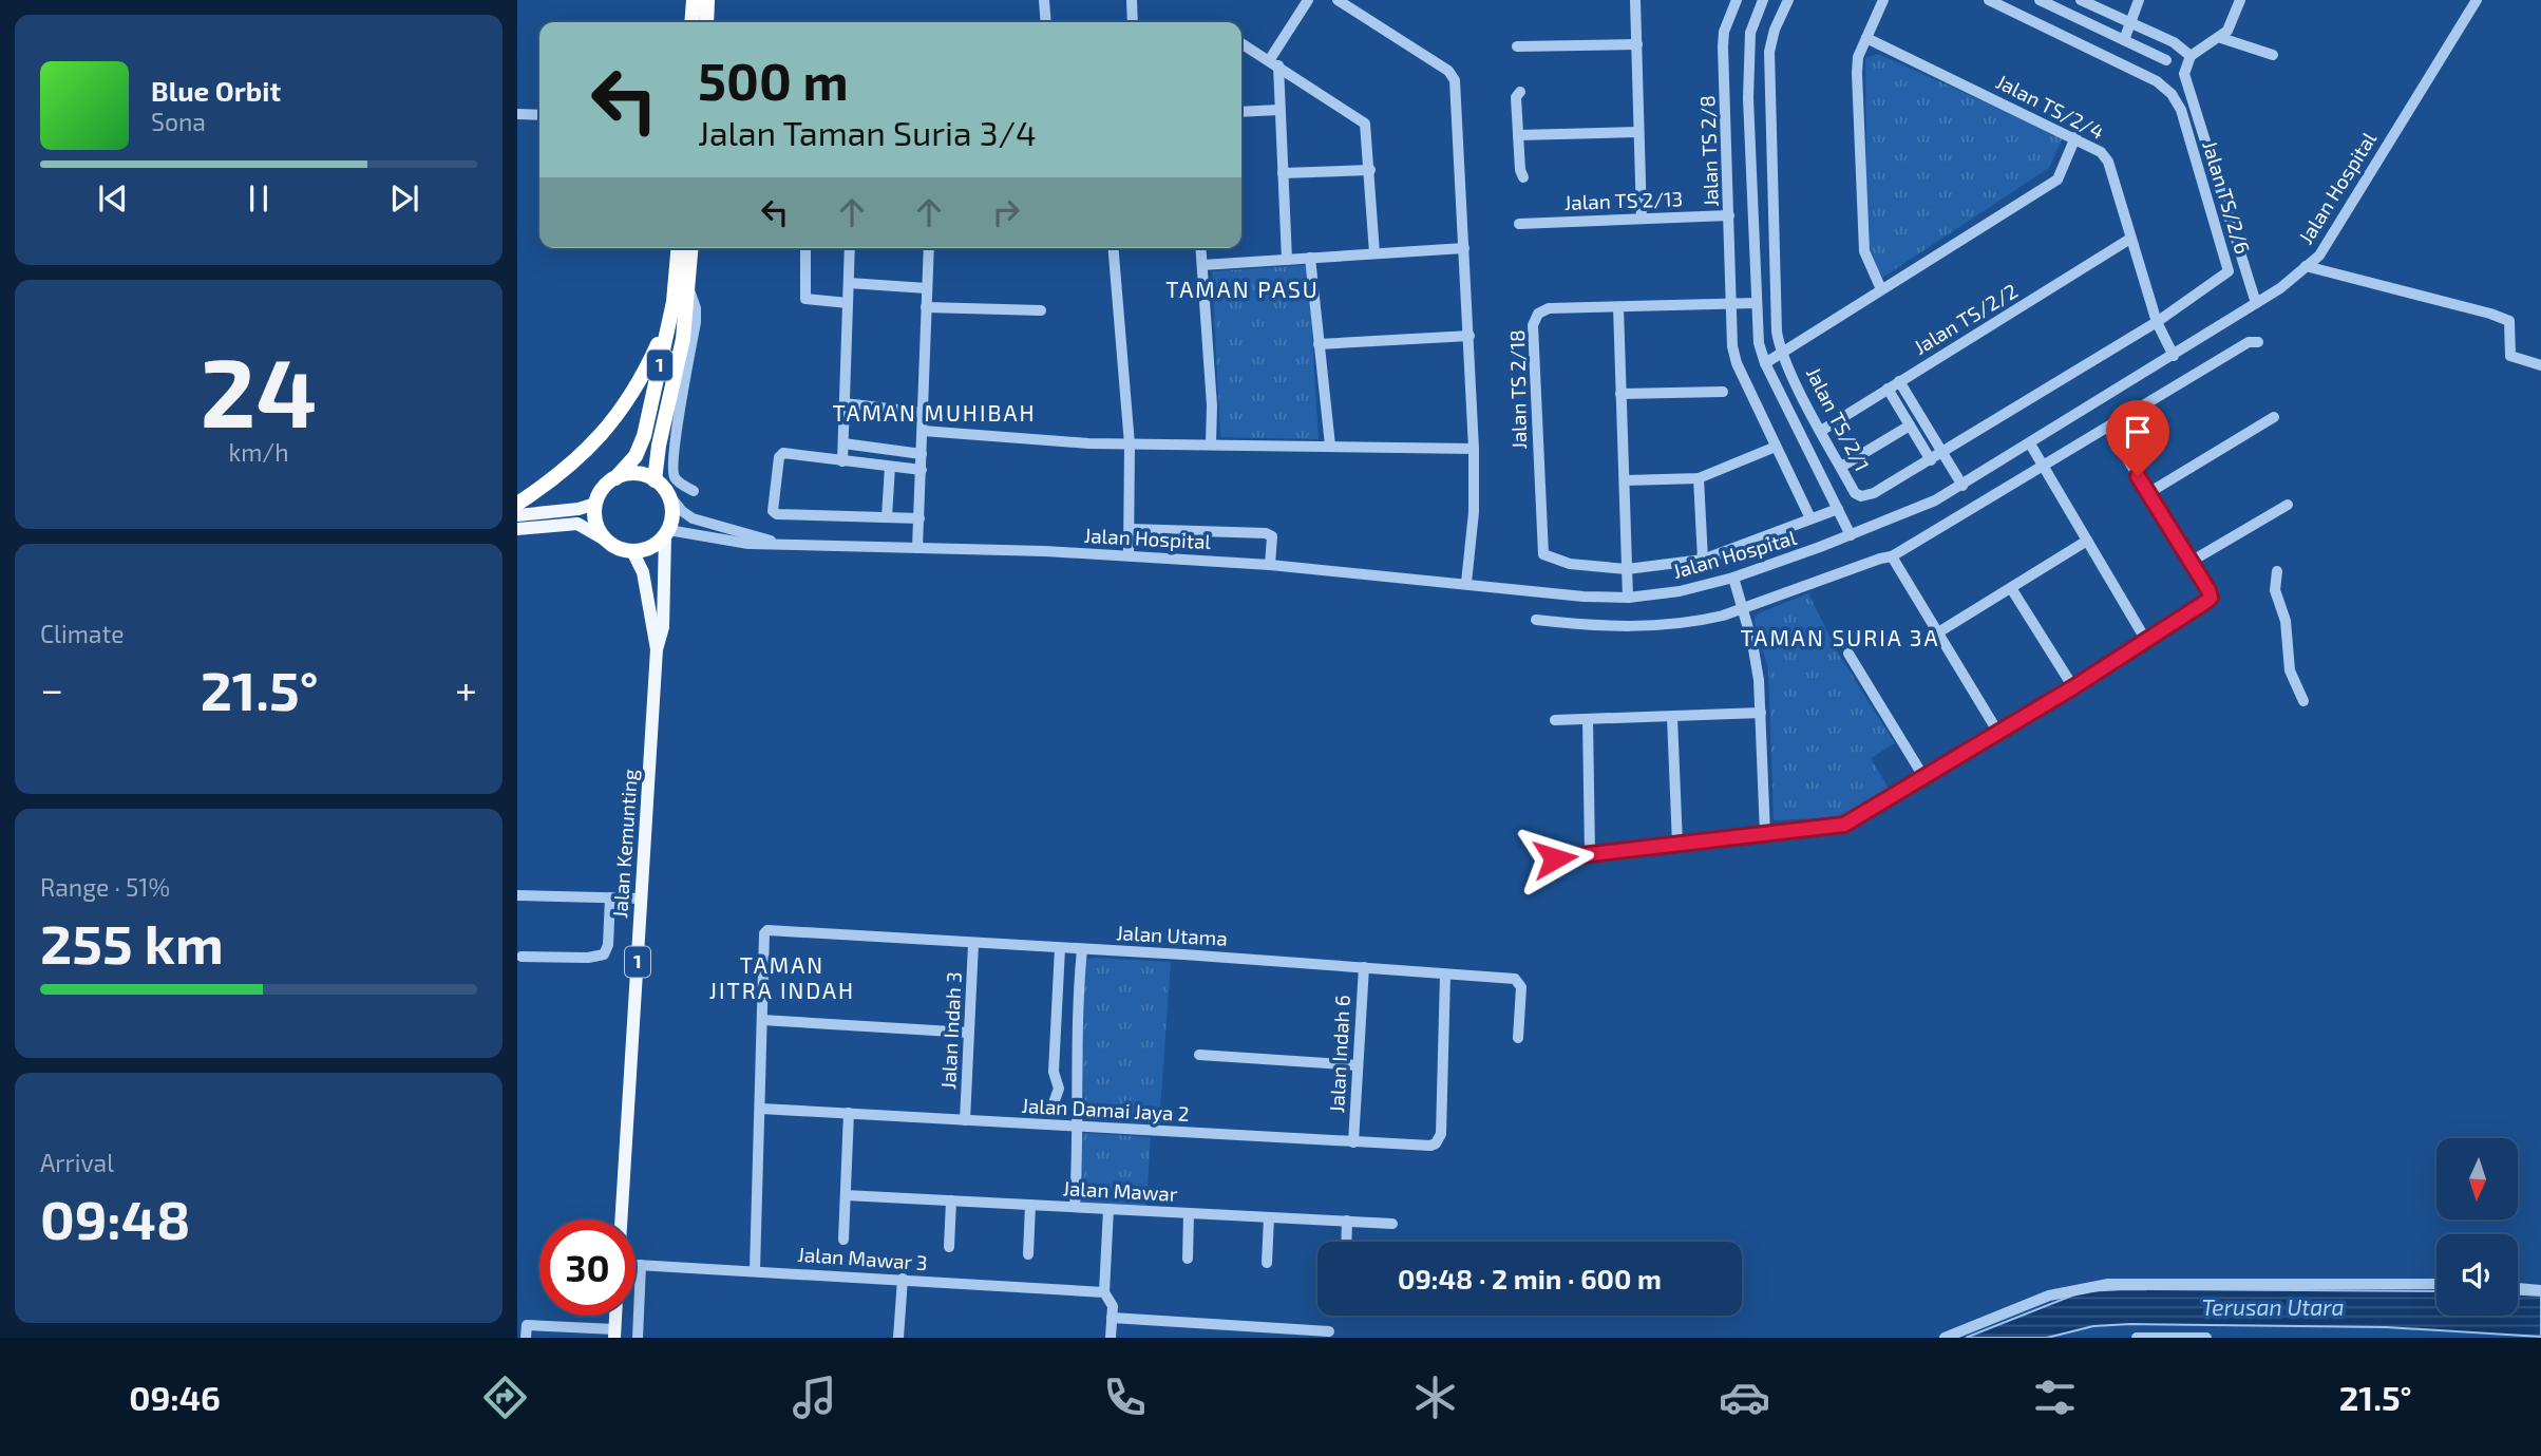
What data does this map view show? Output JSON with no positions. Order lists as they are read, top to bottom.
{
  "streets": {
    "highway": ["1"],
    "main road": ["Jalan Kemunting"],
    "street": [
      "Jalan TS/2/4",
      "Jalan TS 2/8",
      "Jalan Hospital",
      "Jalan TS/2/6",
      "Jalan TS 2/13",
      "Jalan TS/2/2",
      "Jalan TS 2/18",
      "Jalan TS/2/1",
      "Jalan Utama",
      "Jalan Indah 3",
      "Jalan Indah 6",
      "Jalan Damai Jaya 2",
      "Jalan Mawar",
      "Jalan Mawar 3"
    ]
  },
  "crossings": [
    ["Jalan TS/2/4", "Jalan Hospital"],
    ["Jalan TS/2/4", "Jalan TS/2/6"],
    ["Jalan TS/2/4", "Jalan TS/2/2"],
    ["Jalan TS 2/8", "Jalan TS 2/13"],
    ["Jalan TS 2/8", "Jalan TS 2/18"],
    ["Jalan Hospital", "1"],
    ["Jalan Hospital", "Jalan Kemunting"],
    ["Jalan TS/2/6", "Jalan TS/2/1"],
    ["Jalan TS/2/2", "Jalan TS/2/1"],
    ["1", "Jalan Kemunting"],
    ["Jalan Utama", "Jalan Indah 3"],
    ["Jalan Utama", "Jalan Indah 6"],
    ["Jalan Utama", "Jalan Damai Jaya 2"],
    ["Jalan Indah 3", "Jalan Damai Jaya 2"],
    ["Jalan Indah 6", "Jalan Damai Jaya 2"]
  ],
  "districts": [
    "TAMAN PASU",
    "TAMAN MUHIBAH",
    "TAMAN SURIA 3A",
    "TAMAN JITRA INDAH"
  ],
  "water": ["Terusan Utara"],
  "north": "bottom",
  "page": {
    "turn": ["500 m", "Jalan Taman Suria 3/4"],
    "song": ["Blue Orbit", "Sona"],
    "tile": [
      ["24", "km/h"],
      "Climate",
      ["Range · 51%", "255 km"],
      ["Arrival", "09:48"]
    ],
    "heat": ["−", "21.5°", "+"],
    "limit": "30",
    "trip": "09:48 · 2 min · 600 m",
    "tabs": ["09:46", "21.5°"]
  }
}
